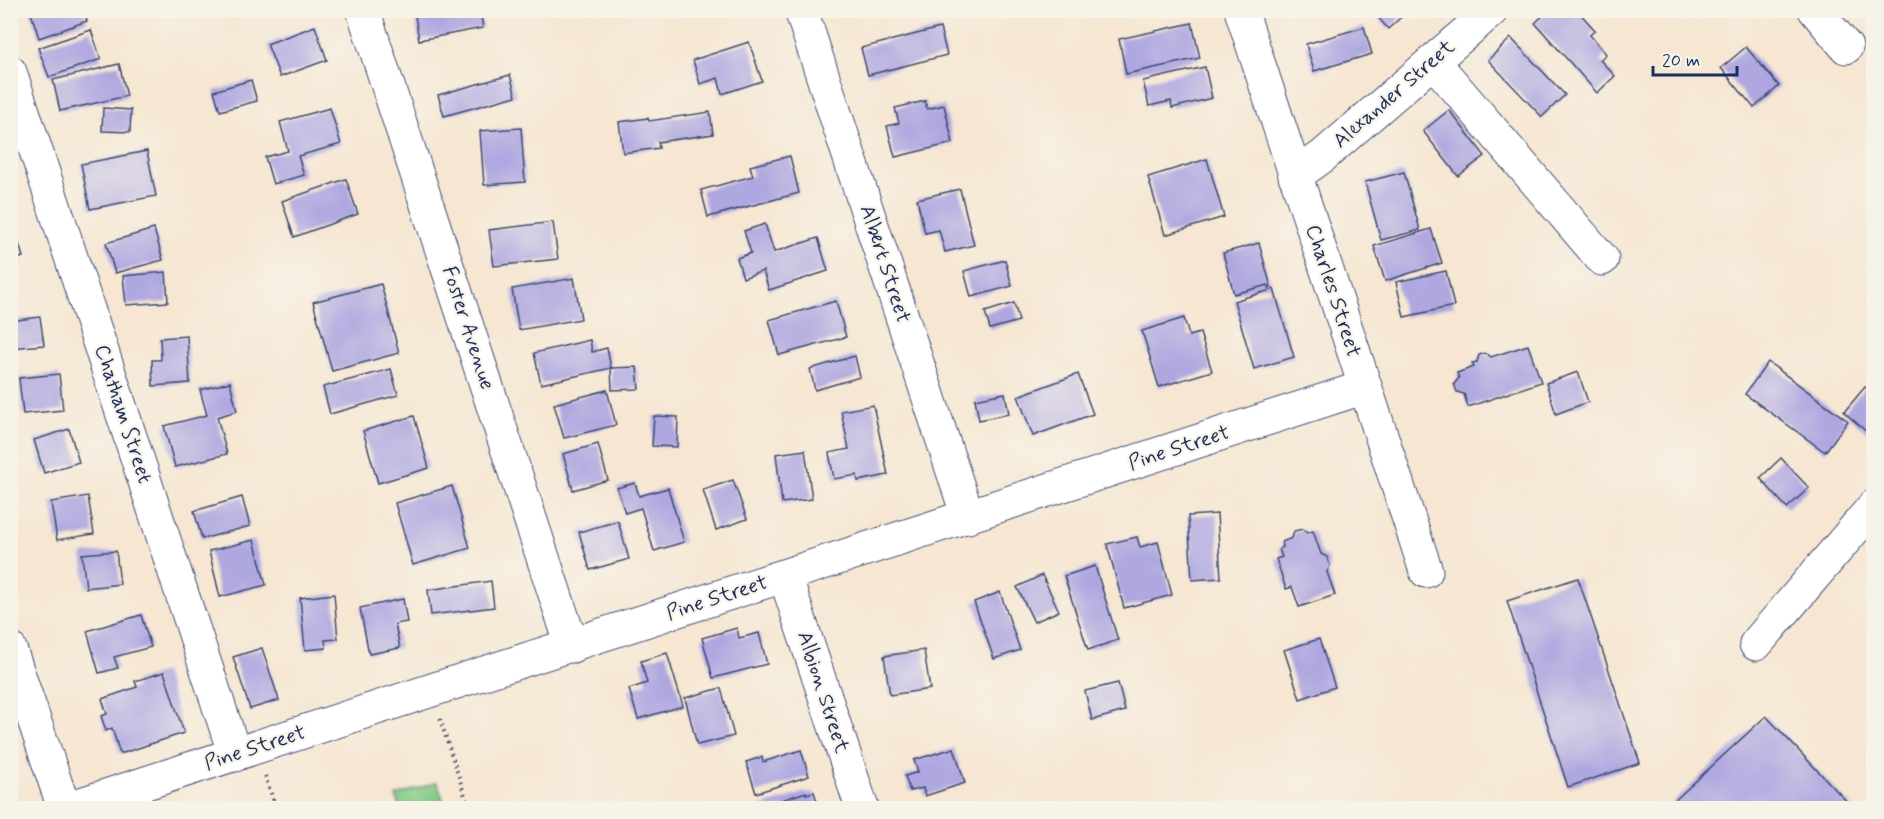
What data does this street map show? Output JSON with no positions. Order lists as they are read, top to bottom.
{
  "streets": {
    "street": [
      "Alexander Street",
      "Albert Street",
      "Charles Street",
      "Foster Avenue",
      "Chatham Street",
      "Pine Street",
      "Albion Street"
    ]
  },
  "crossings": [
    ["Alexander Street", "Charles Street"],
    ["Albert Street", "Pine Street"],
    ["Charles Street", "Pine Street"],
    ["Foster Avenue", "Pine Street"],
    ["Chatham Street", "Pine Street"],
    ["Pine Street", "Albion Street"]
  ],
  "scale_bar": "20 m"
}
